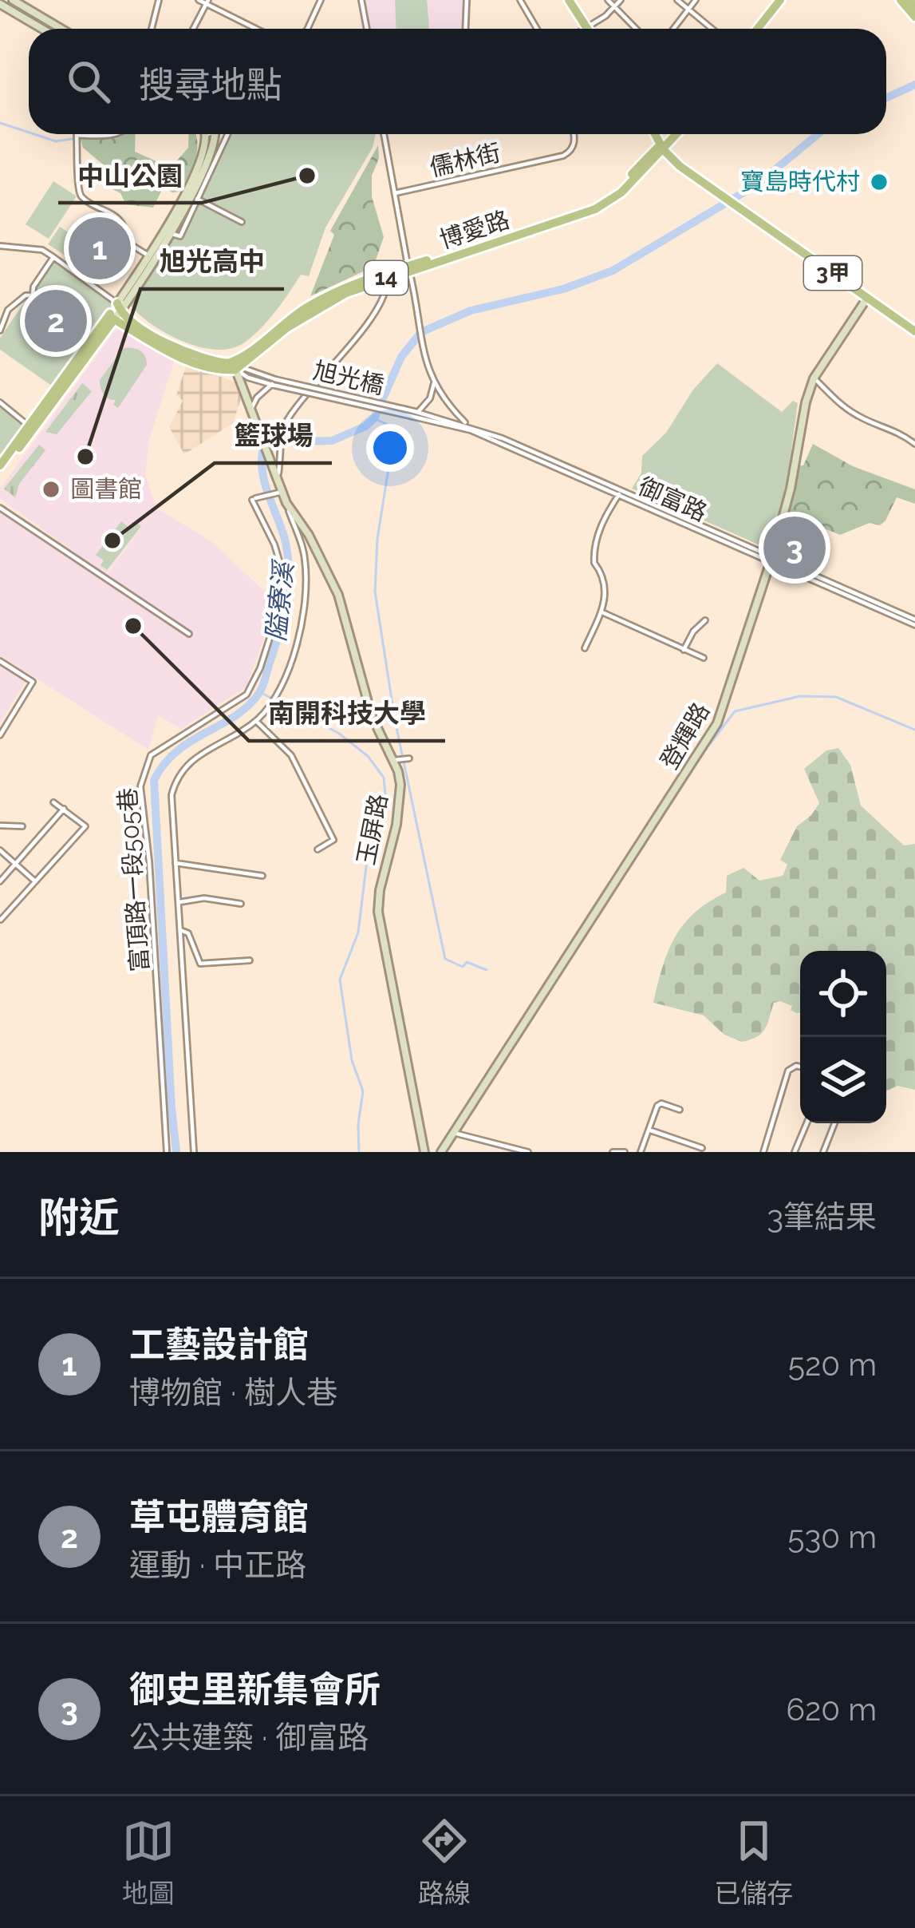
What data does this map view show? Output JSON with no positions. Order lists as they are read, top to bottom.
{
  "streets": {
    "main road": ["博愛路", "3甲", "14"],
    "street": [
      "儒林街",
      "旭光橋",
      "御富路",
      "登輝路",
      "玉屏路",
      "富頂路一段505巷"
    ]
  },
  "crossings": [
    ["博愛路", "3甲"],
    ["博愛路", "玉屏路"],
    ["3甲", "登輝路"],
    ["旭光橋", "御富路"],
    ["御富路", "登輝路"],
    ["玉屏路", "富頂路一段505巷"]
  ],
  "water": ["隘寮溪"],
  "places": [
    "中山公園",
    "寶島時代村",
    "旭光高中",
    "圖書館",
    "籃球場",
    "南開科技大學"
  ],
  "page": {
    "search": "搜尋地點",
    "pins": ["1", "2", "3"],
    "heading": ["附近", "3筆結果"],
    "list": [
      {
        "mark": "1",
        "name": "工藝設計館",
        "note": "博物館 · 樹人巷",
        "value": "520 m"
      },
      {
        "mark": "2",
        "name": "草屯體育館",
        "note": "運動 · 中正路",
        "value": "530 m"
      },
      {
        "mark": "3",
        "name": "御史里新集會所",
        "note": "公共建築 · 御富路",
        "value": "620 m"
      }
    ],
    "nav": ["地圖", "路線", "已儲存"]
  }
}
